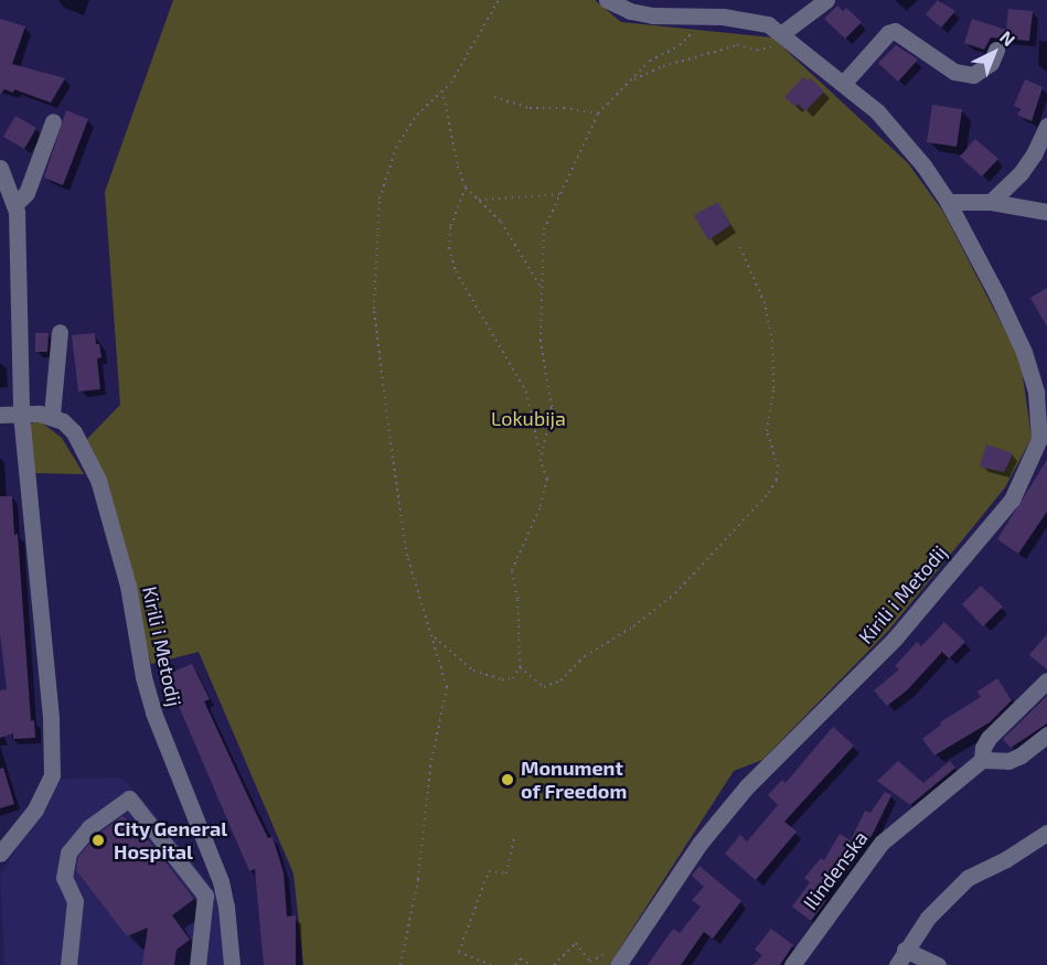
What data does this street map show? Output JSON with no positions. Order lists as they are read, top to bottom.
{
  "streets": {
    "street": ["Kirili i Metodij", "Ilindenska"]
  },
  "parks": ["Lokubija"],
  "places": ["Monument of Freedom", "City General Hospital"],
  "north": "top right"
}
